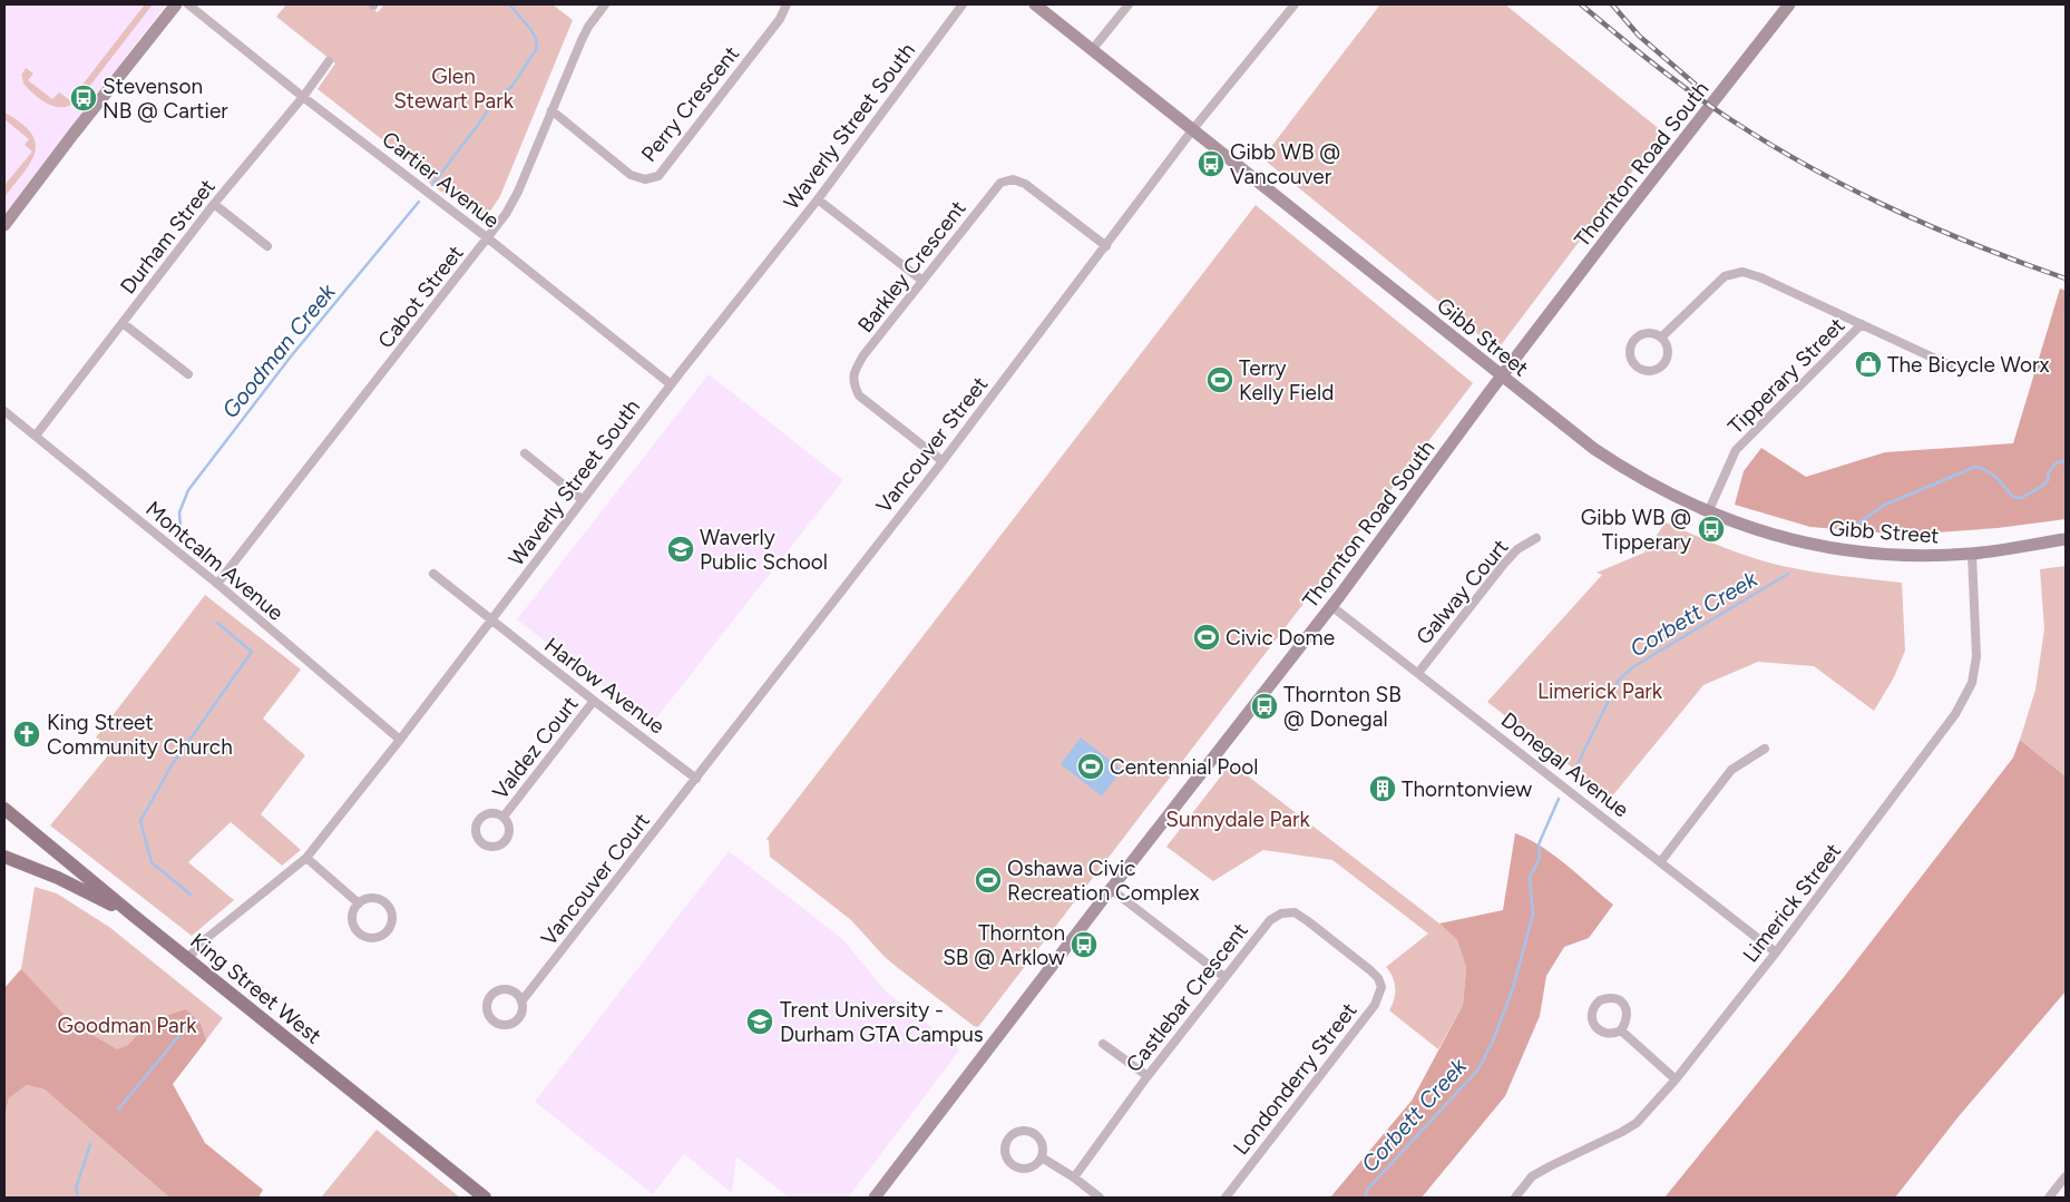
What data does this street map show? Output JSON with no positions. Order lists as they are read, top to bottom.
{
  "streets": {
    "main road": ["Thornton Road South", "Gibb Street", "King Street West"],
    "street": [
      "Perry Crescent",
      "Waverly Street South",
      "Cartier Avenue",
      "Durham Street",
      "Barkley Crescent",
      "Cabot Street",
      "Tipperary Street",
      "Vancouver Street",
      "Montcalm Avenue",
      "Galway Court",
      "Harlow Avenue",
      "Valdez Court",
      "Donegal Avenue",
      "Vancouver Court",
      "Limerick Street",
      "Castlebar Crescent",
      "Londonderry Street"
    ]
  },
  "crossings": [
    ["Perry Crescent", "Cabot Street"],
    ["Waverly Street South", "Cartier Avenue"],
    ["Waverly Street South", "Montcalm Avenue"],
    ["Waverly Street South", "Harlow Avenue"],
    ["Waverly Street South", "King Street West"],
    ["Thornton Road South", "Gibb Street"],
    ["Thornton Road South", "Donegal Avenue"],
    ["Cartier Avenue", "Durham Street"],
    ["Cartier Avenue", "Cabot Street"],
    ["Durham Street", "Montcalm Avenue"],
    ["Barkley Crescent", "Vancouver Street"],
    ["Cabot Street", "Montcalm Avenue"],
    ["Gibb Street", "Tipperary Street"],
    ["Gibb Street", "Vancouver Street"],
    ["Gibb Street", "Limerick Street"],
    ["Vancouver Street", "Harlow Avenue"],
    ["Vancouver Street", "Vancouver Court"],
    ["Galway Court", "Donegal Avenue"],
    ["Harlow Avenue", "Valdez Court"],
    ["Harlow Avenue", "Vancouver Court"],
    ["Donegal Avenue", "Limerick Street"],
    ["Castlebar Crescent", "Londonderry Street"]
  ],
  "water": ["Goodman Creek", "Corbett Creek"],
  "parks": [
    "Glen Stewart Park",
    "Limerick Park",
    "Sunnydale Park",
    "Goodman Park"
  ],
  "places": {
    "bus stop": [
      "Stevenson NB @ Cartier",
      "Gibb WB @ Vancouver",
      "Gibb WB @ Tipperary",
      "Thornton SB @ Donegal",
      "Thornton SB @ Arklow"
    ],
    "shop": ["The Bicycle Worx"],
    "sports": [
      "Terry Kelly Field",
      "Civic Dome",
      "Centennial Pool",
      "Oshawa Civic Recreation Complex"
    ],
    "school or university": ["Waverly Public School", "Trent University - Durham GTA Campus"],
    "church": ["King Street Community Church"],
    "building": ["Thorntonview"]
  }
}
